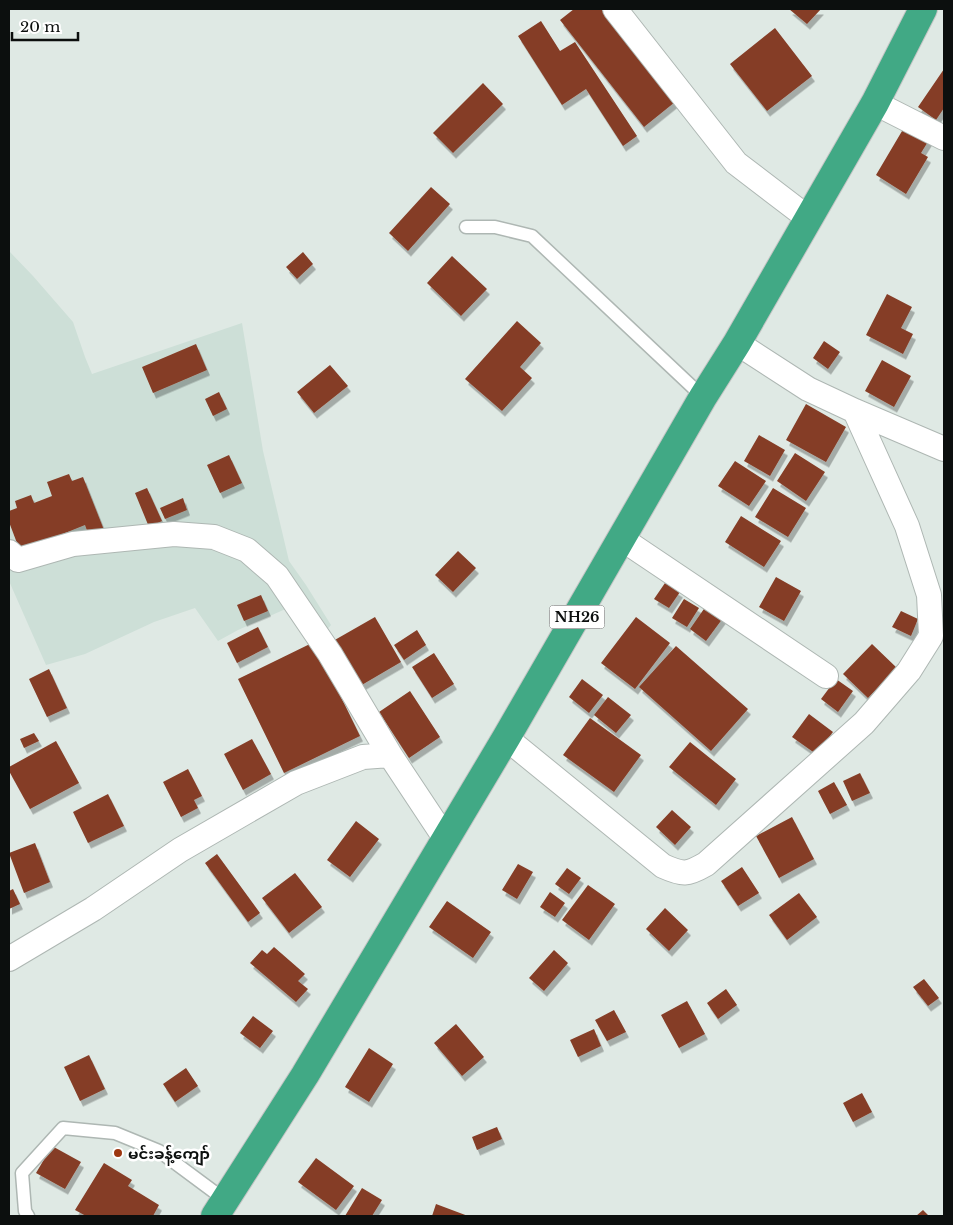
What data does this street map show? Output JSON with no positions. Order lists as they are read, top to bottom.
{
  "streets": {
    "highway": ["NH26"]
  },
  "places": ["မင်းခန့်ကျော်"],
  "scale_bar": "20 m"
}
